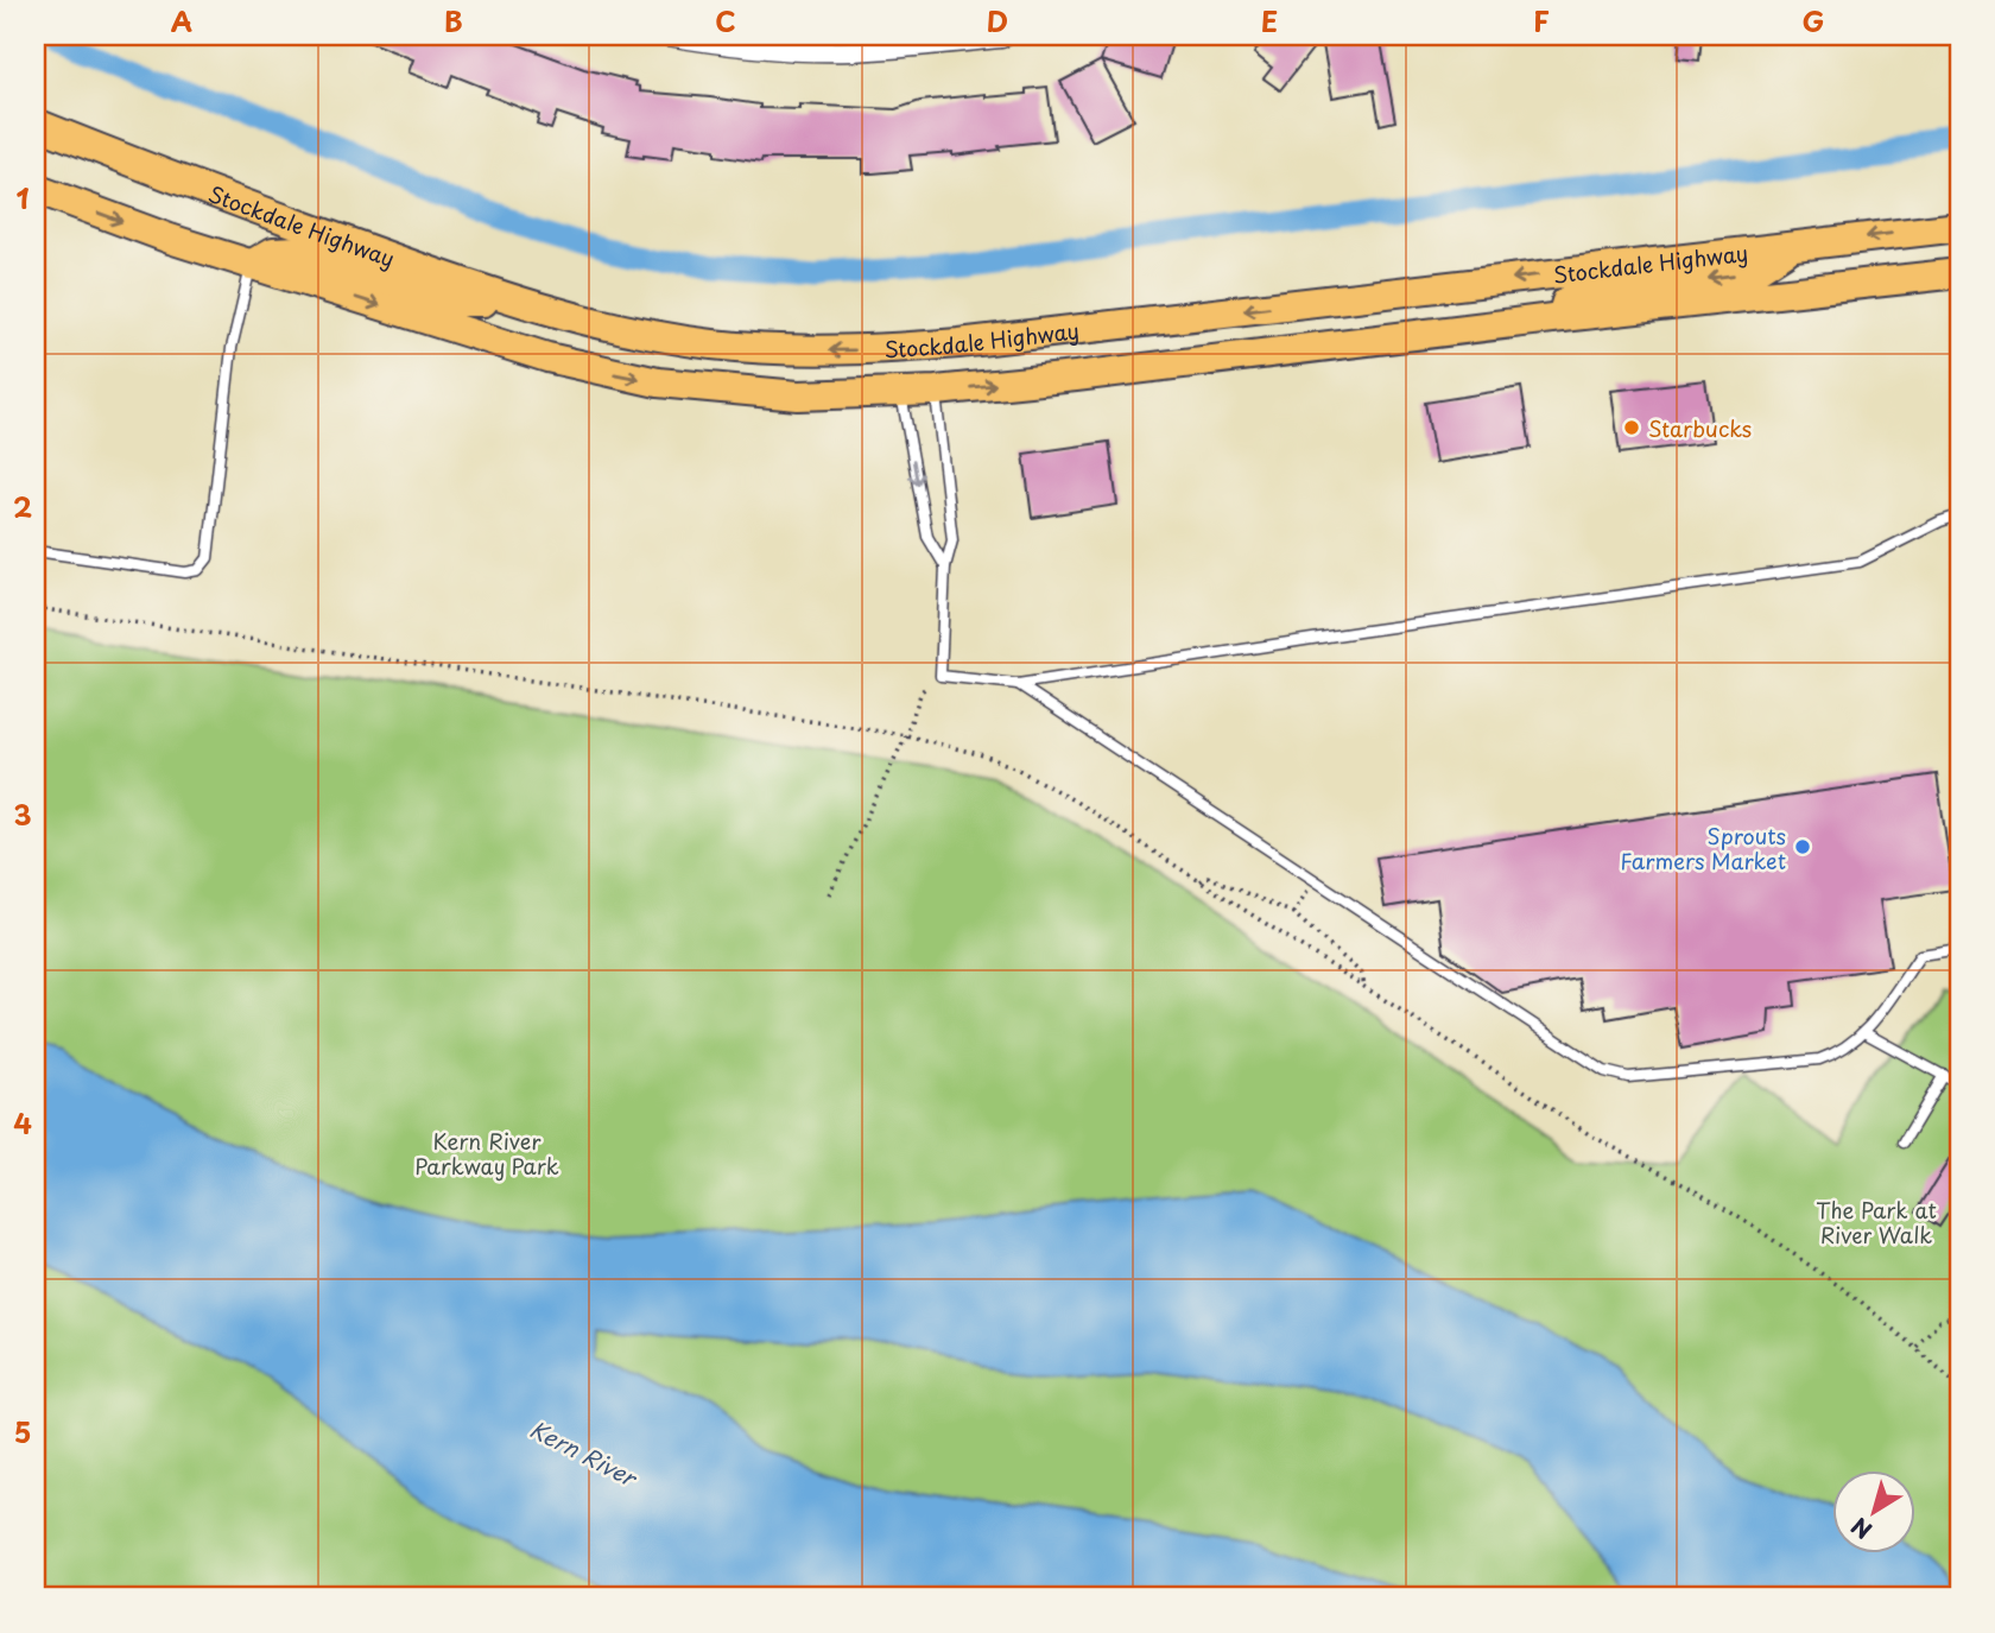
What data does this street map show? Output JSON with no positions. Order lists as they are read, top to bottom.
{
  "streets": {
    "main road": ["Stockdale Highway"]
  },
  "water": ["Kern River"],
  "parks": ["Kern River Parkway Park", "The Park at River Walk"],
  "places": ["Starbucks", "Sprouts Farmers Market"],
  "north": "bottom left",
  "grid": {
    "columns": [
      "A",
      "B",
      "C",
      "D",
      "E",
      "F",
      "G"
    ],
    "rows": [
      "1",
      "2",
      "3",
      "4",
      "5"
    ]
  }
}
